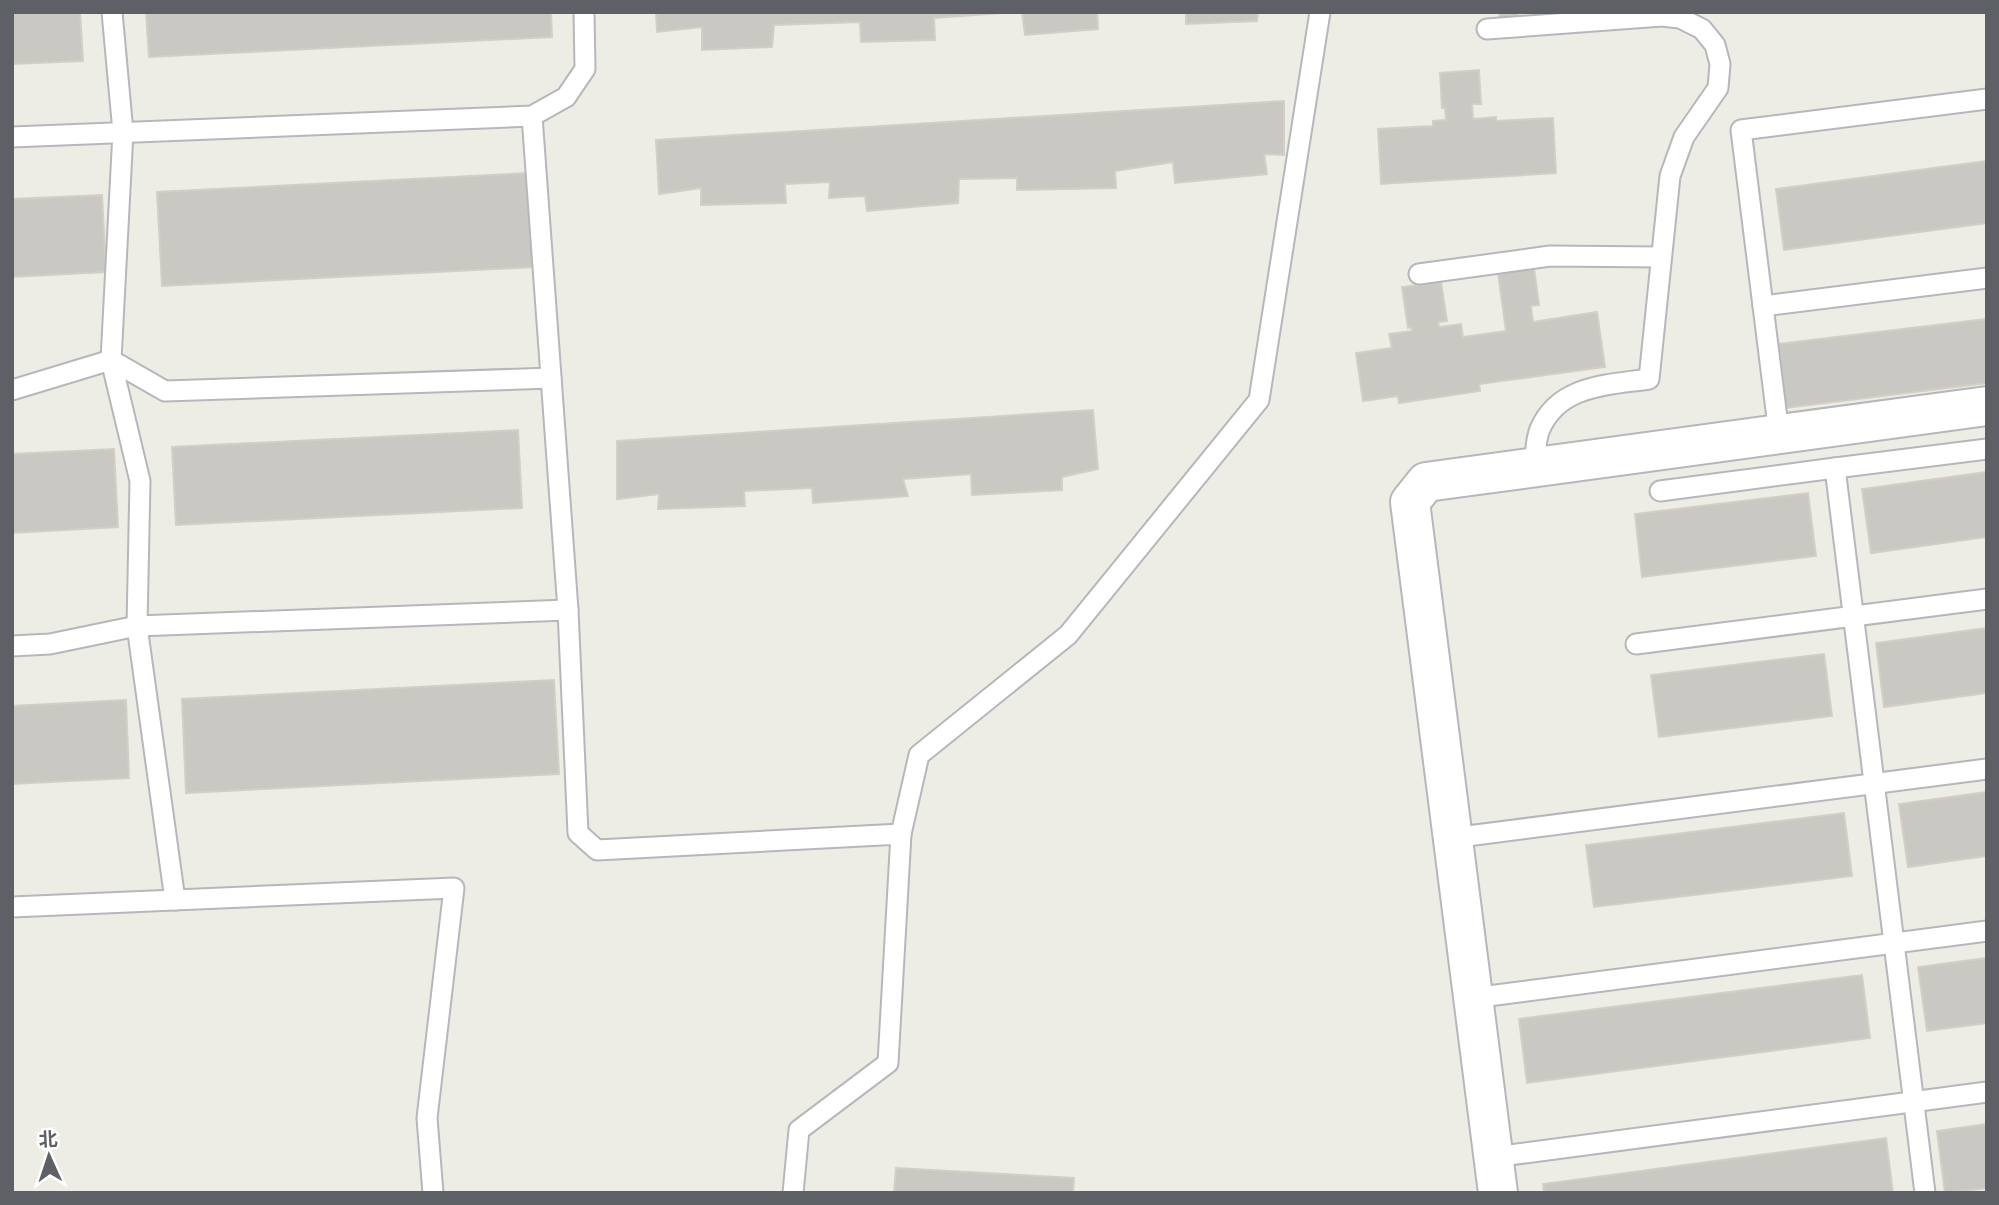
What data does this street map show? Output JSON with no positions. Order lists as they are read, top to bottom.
{
  "north": "top"
}
